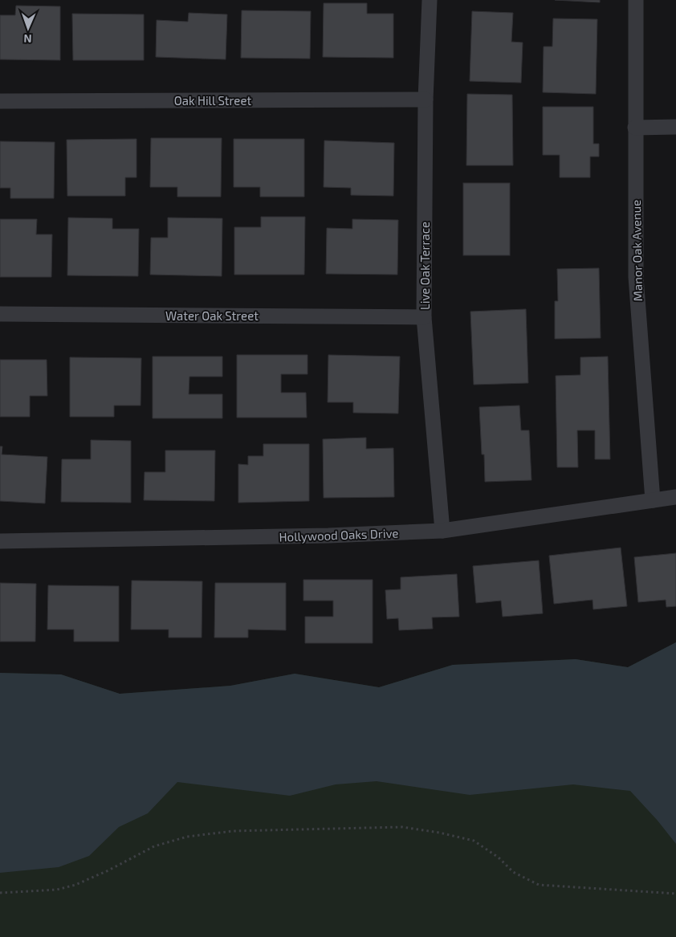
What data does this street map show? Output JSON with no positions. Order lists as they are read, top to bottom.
{
  "streets": {
    "street": [
      "Oak Hill Street",
      "Manor Oak Avenue",
      "Live Oak Terrace",
      "Water Oak Street",
      "Hollywood Oaks Drive"
    ]
  },
  "crossings": [
    ["Oak Hill Street", "Live Oak Terrace"],
    ["Manor Oak Avenue", "Hollywood Oaks Drive"],
    ["Live Oak Terrace", "Water Oak Street"],
    ["Live Oak Terrace", "Hollywood Oaks Drive"]
  ],
  "north": "bottom"
}
